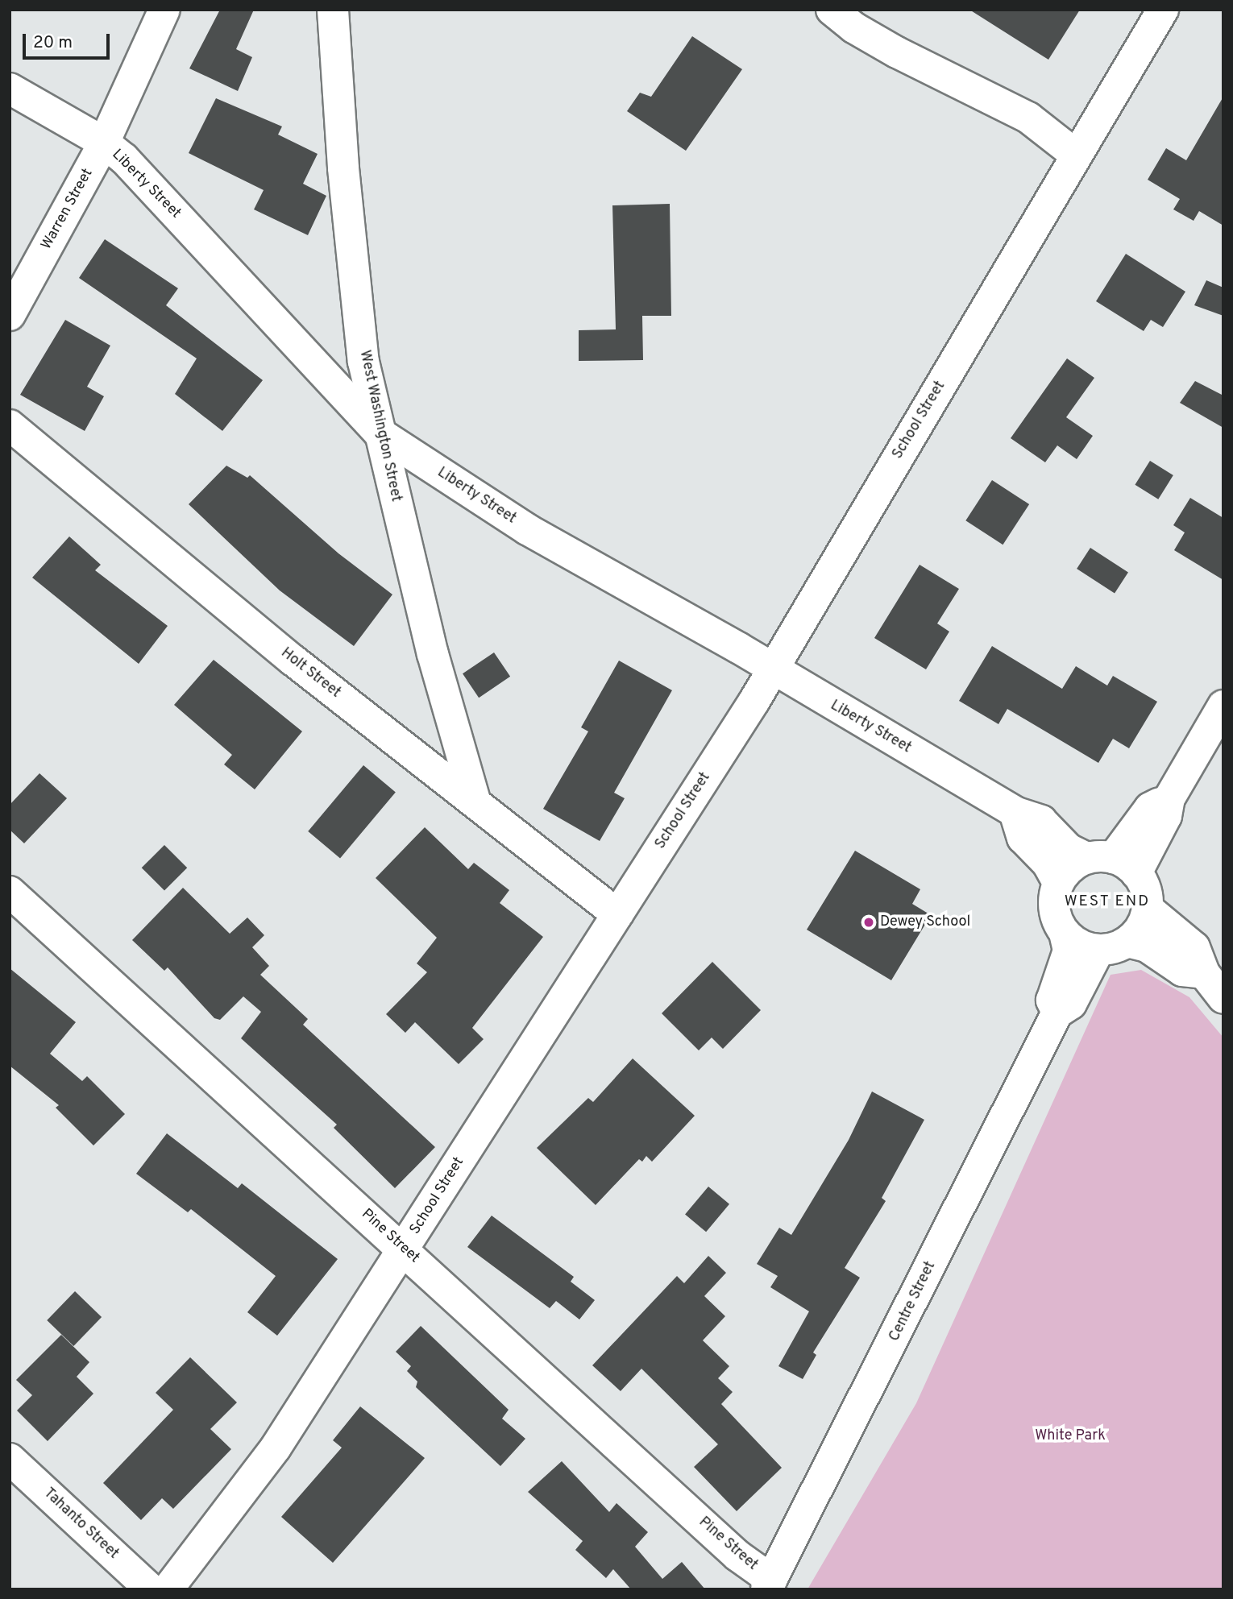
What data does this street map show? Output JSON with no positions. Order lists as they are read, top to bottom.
{
  "streets": {
    "street": [
      "Liberty Street",
      "Warren Street",
      "School Street",
      "West Washington Street",
      "Holt Street",
      "Pine Street",
      "Centre Street",
      "Tahanto Street"
    ]
  },
  "crossings": [
    ["Liberty Street", "Warren Street"],
    ["Liberty Street", "School Street"],
    ["Liberty Street", "West Washington Street"],
    ["Liberty Street", "Centre Street"],
    ["School Street", "Holt Street"],
    ["School Street", "Pine Street"],
    ["West Washington Street", "Holt Street"],
    ["Pine Street", "Centre Street"]
  ],
  "districts": ["WEST END"],
  "parks": ["White Park"],
  "places": ["Dewey School"],
  "scale_bar": "20 m"
}
